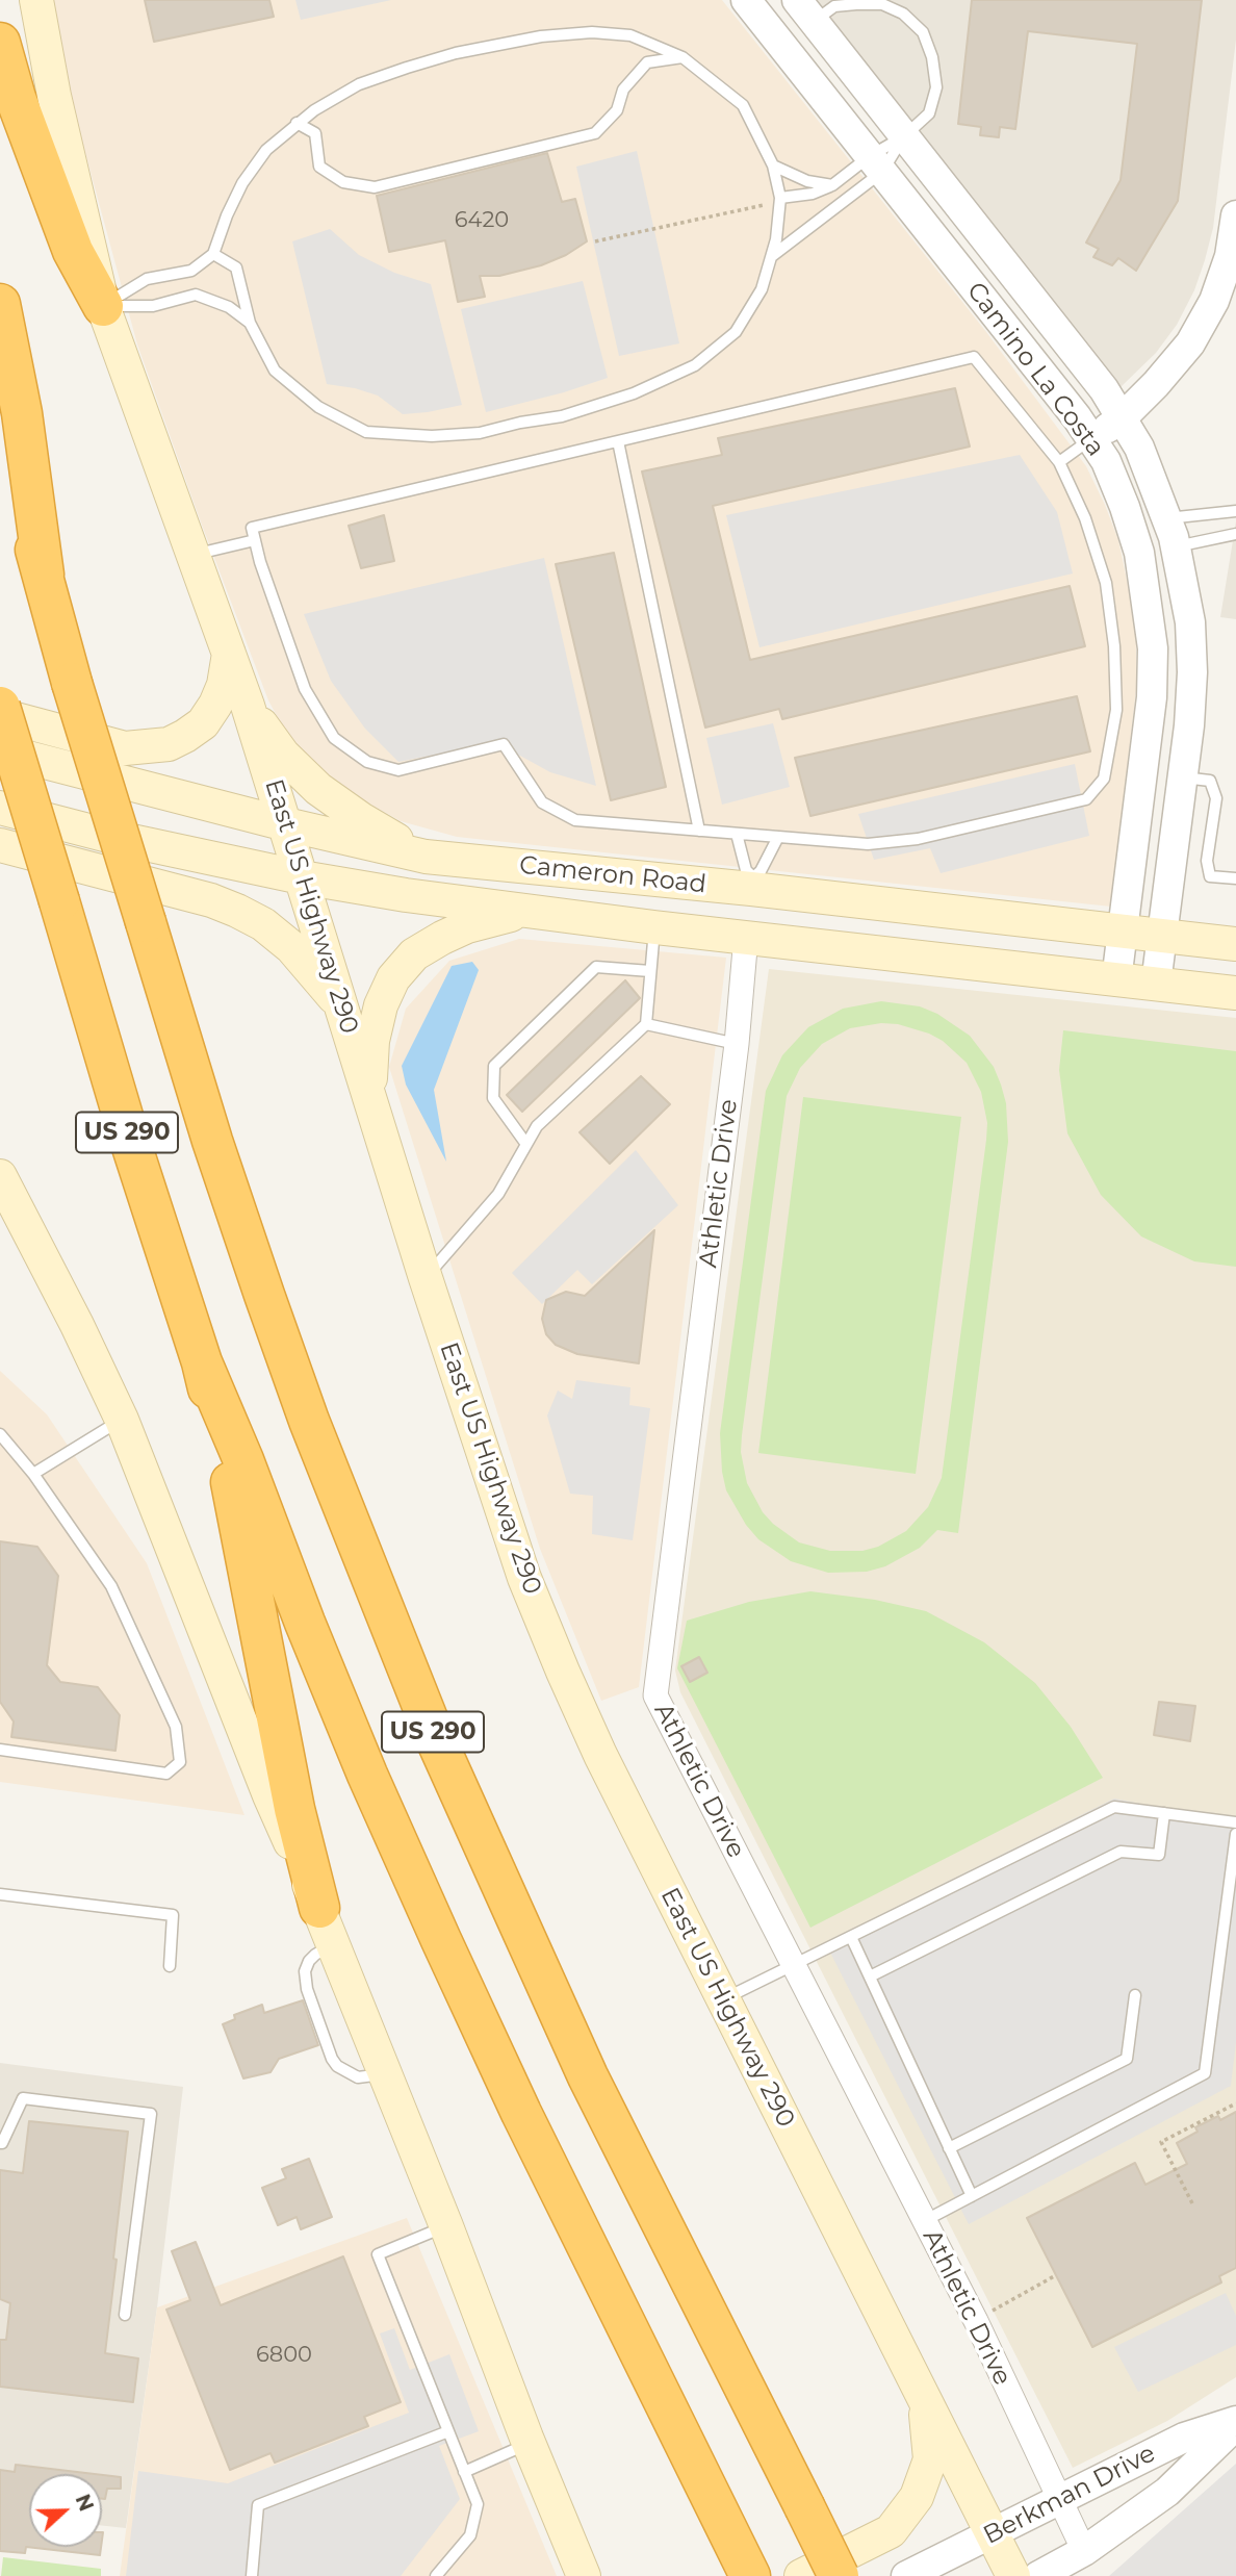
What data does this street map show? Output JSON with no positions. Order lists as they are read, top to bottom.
{
  "streets": {
    "highway": ["US 290"],
    "main road": ["Cameron Road", "East US Highway 290"],
    "street": ["Camino La Costa", "Athletic Drive", "Berkman Drive"]
  },
  "crossings": [
    ["Camino La Costa", "Cameron Road"],
    ["Cameron Road", "East US Highway 290"],
    ["Cameron Road", "Athletic Drive"],
    ["East US Highway 290", "Berkman Drive"],
    ["Athletic Drive", "Berkman Drive"]
  ],
  "house_numbers": ["6420", "6800"],
  "north": "right"
}
